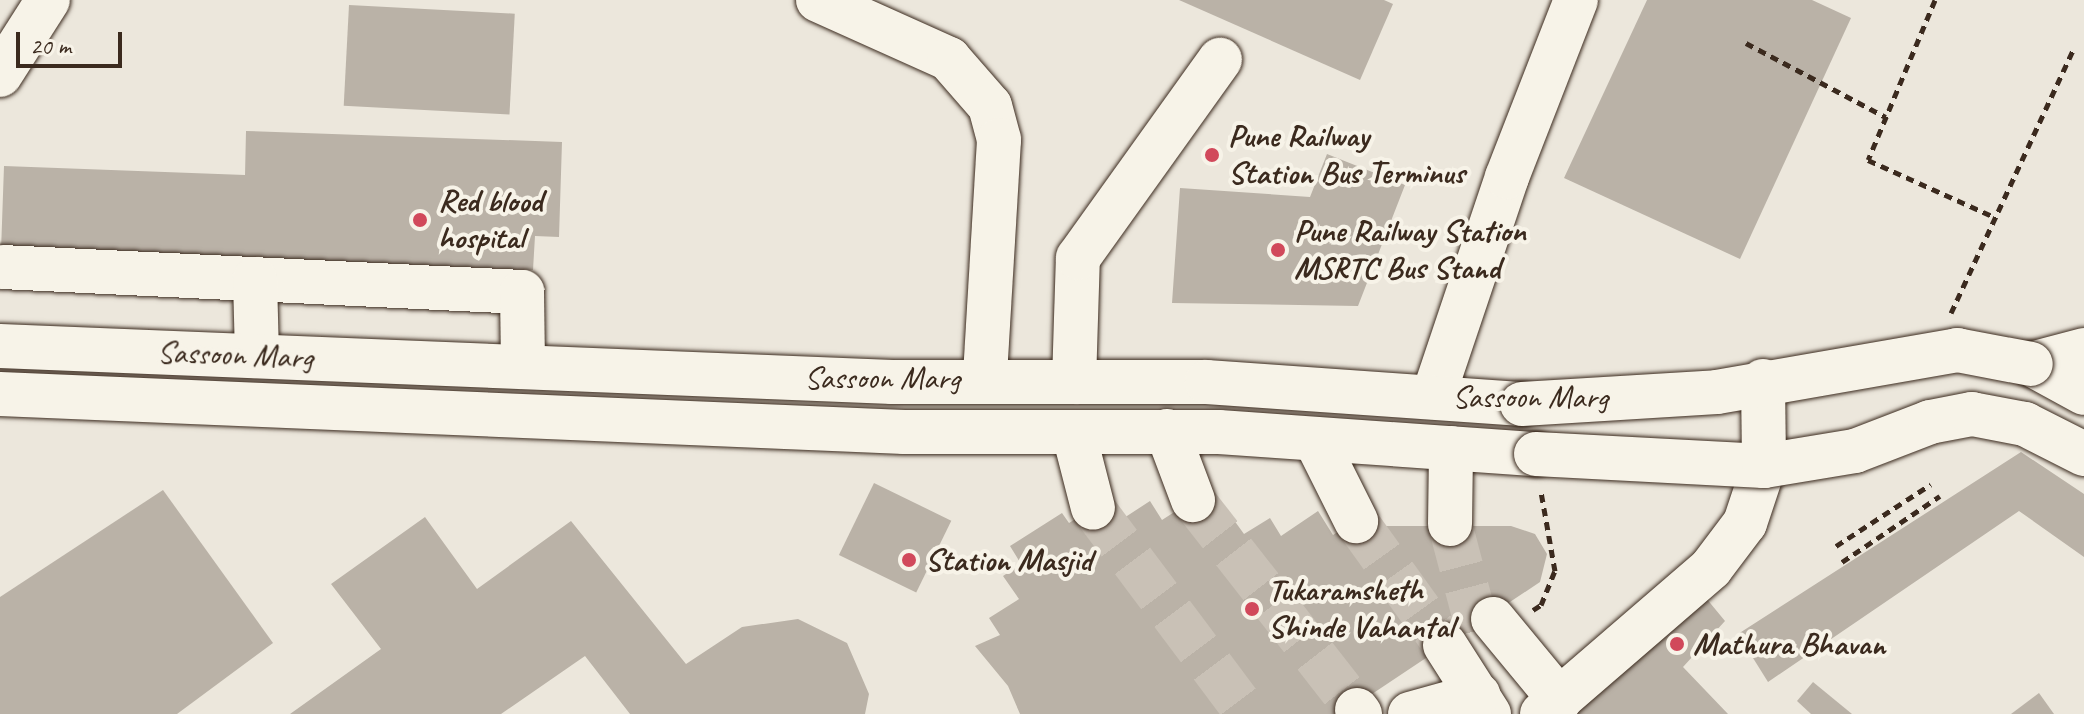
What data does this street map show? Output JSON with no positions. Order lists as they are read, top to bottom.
{
  "streets": {
    "main road": ["Sassoon Marg"]
  },
  "places": [
    "Pune Railway Station Bus Terminus",
    "Red blood hospital",
    "Pune Railway Station MSRTC Bus Stand",
    "Station Masjid",
    "Tukaramsheth Shinde Vahantal",
    "Mathura Bhavan"
  ],
  "scale_bar": "20 m"
}
